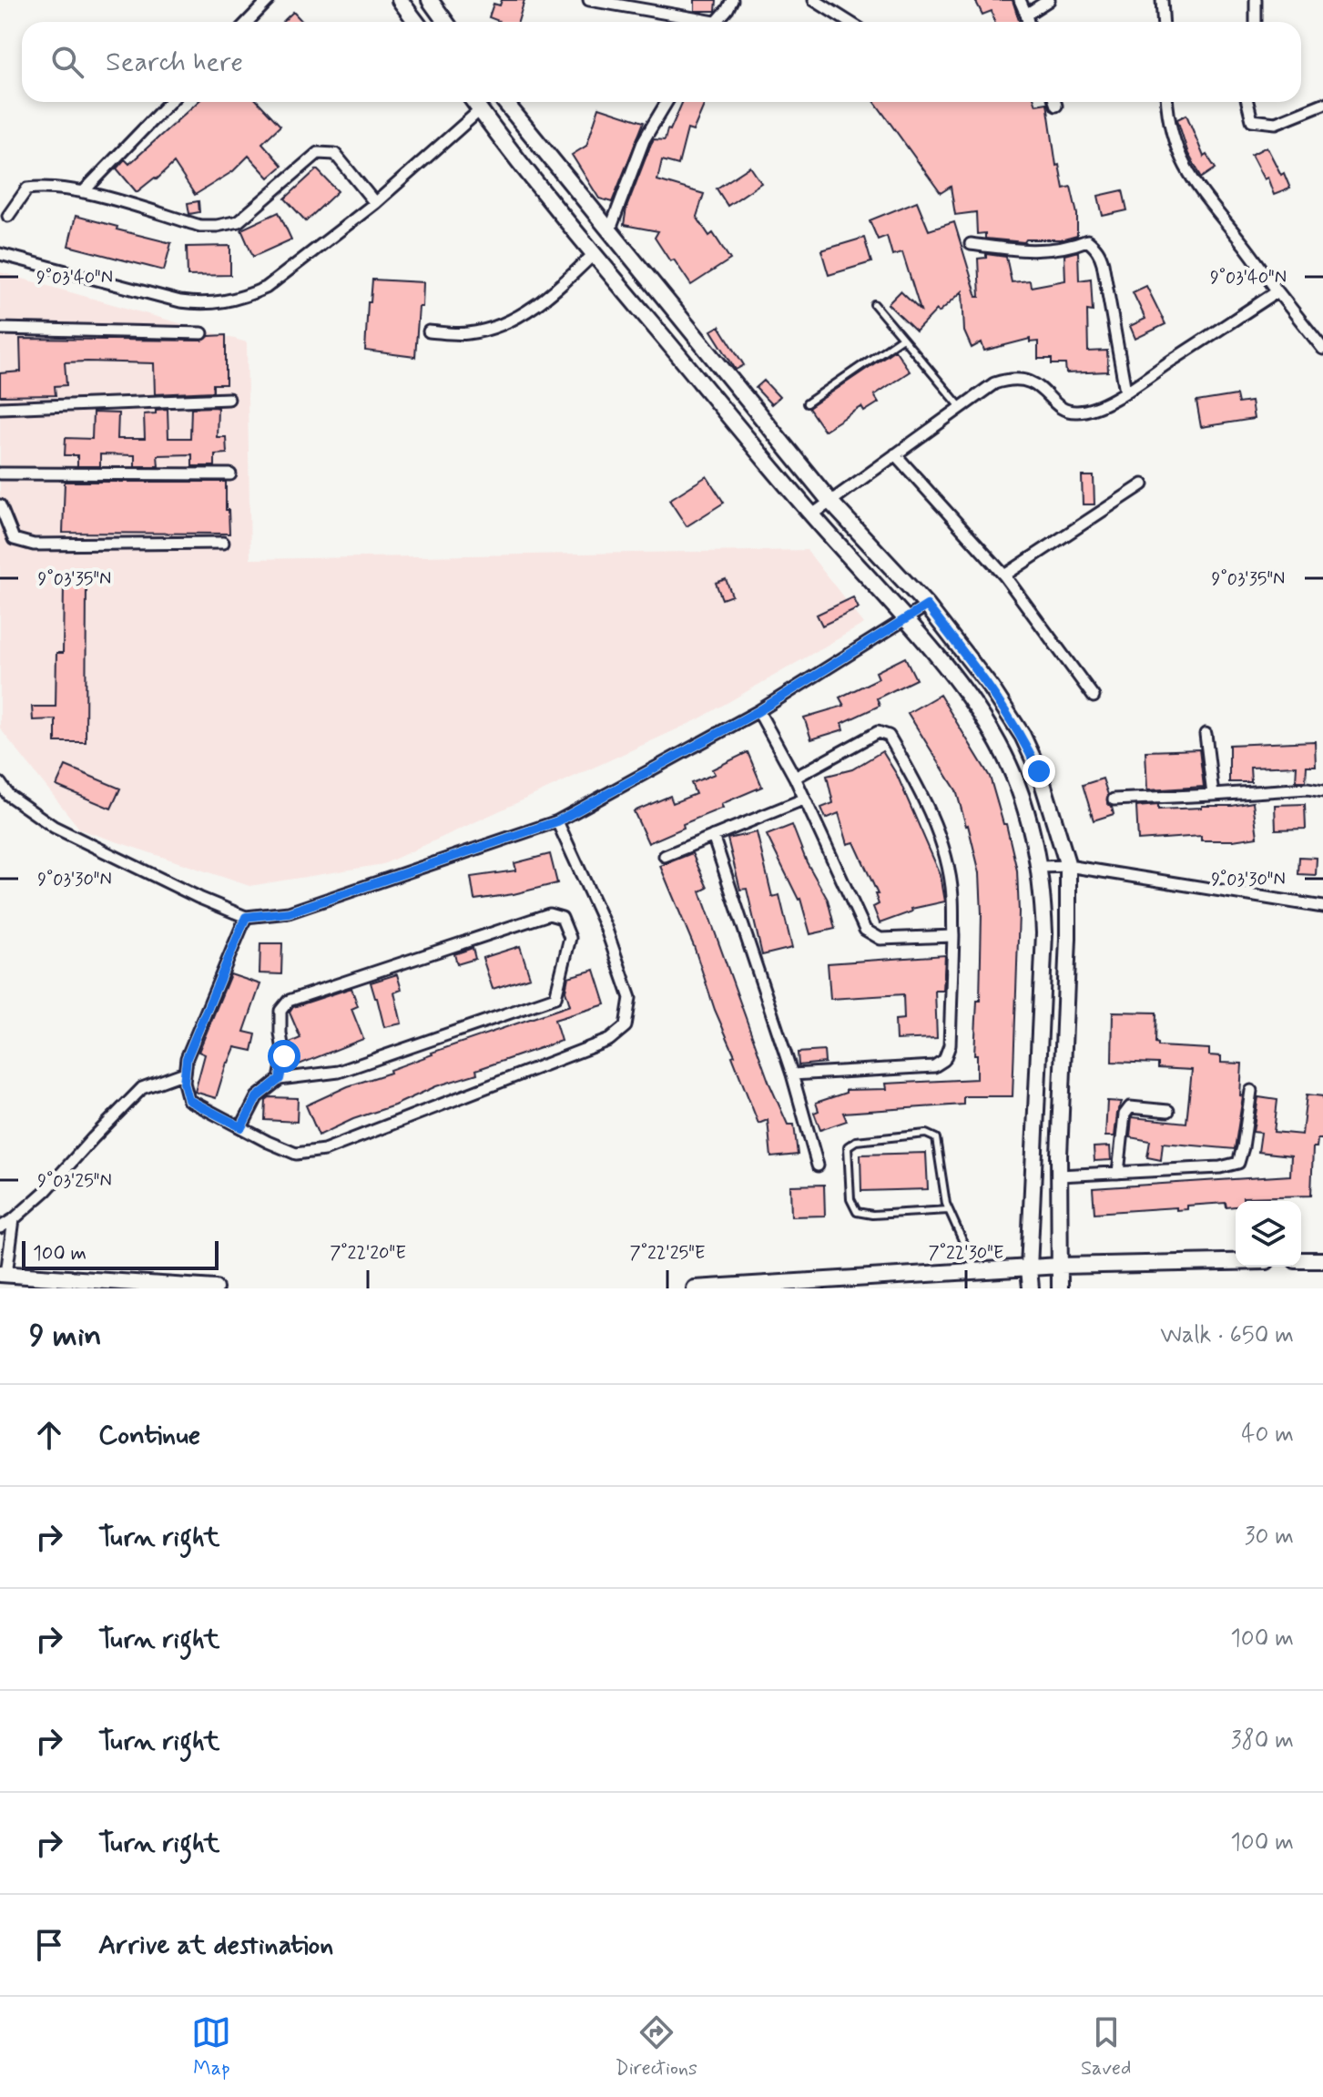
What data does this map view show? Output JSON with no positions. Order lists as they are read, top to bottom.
{
  "scale_bar": "100 m",
  "page": {
    "search": "Search here",
    "scale": "100 m",
    "heading": ["9 min", "Walk · 650 m"],
    "list": [
      ["Continue", "40 m"],
      ["Turn right", "30 m"],
      ["Turn right", "100 m"],
      ["Turn right", "380 m"],
      ["Turn right", "100 m"],
      "Arrive at destination"
    ],
    "nav": ["Map", "Directions", "Saved"]
  },
  "coordinates": [
    "9°03'40\"N",
    "9°03'35\"N",
    "9°03'30\"N",
    "9°03'25\"N",
    "7°22'20\"E",
    "7°22'25\"E",
    "7°22'30\"E"
  ]
}
